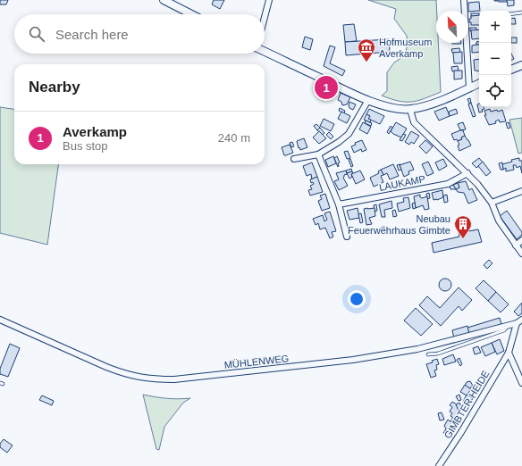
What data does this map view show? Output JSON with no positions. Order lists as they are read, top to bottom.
{
  "streets": {
    "street": ["LAUKAMP", "MÜHLENWEG", "GIMBTER HEIDE"]
  },
  "crossings": [
    ["MÜHLENWEG", "GIMBTER HEIDE"]
  ],
  "places": {
    "museum": ["Hofmuseum Averkamp"],
    "building": ["Neubau Feuerwehrhaus Gimbte"]
  },
  "north": "top left",
  "page": {
    "map_buttons": ["+", "−"],
    "search": "Search here",
    "heading": "Nearby",
    "pins": "1",
    "list": [
      {
        "mark": "1",
        "name": "Averkamp",
        "note": "Bus stop",
        "value": "240 m"
      }
    ]
  }
}
